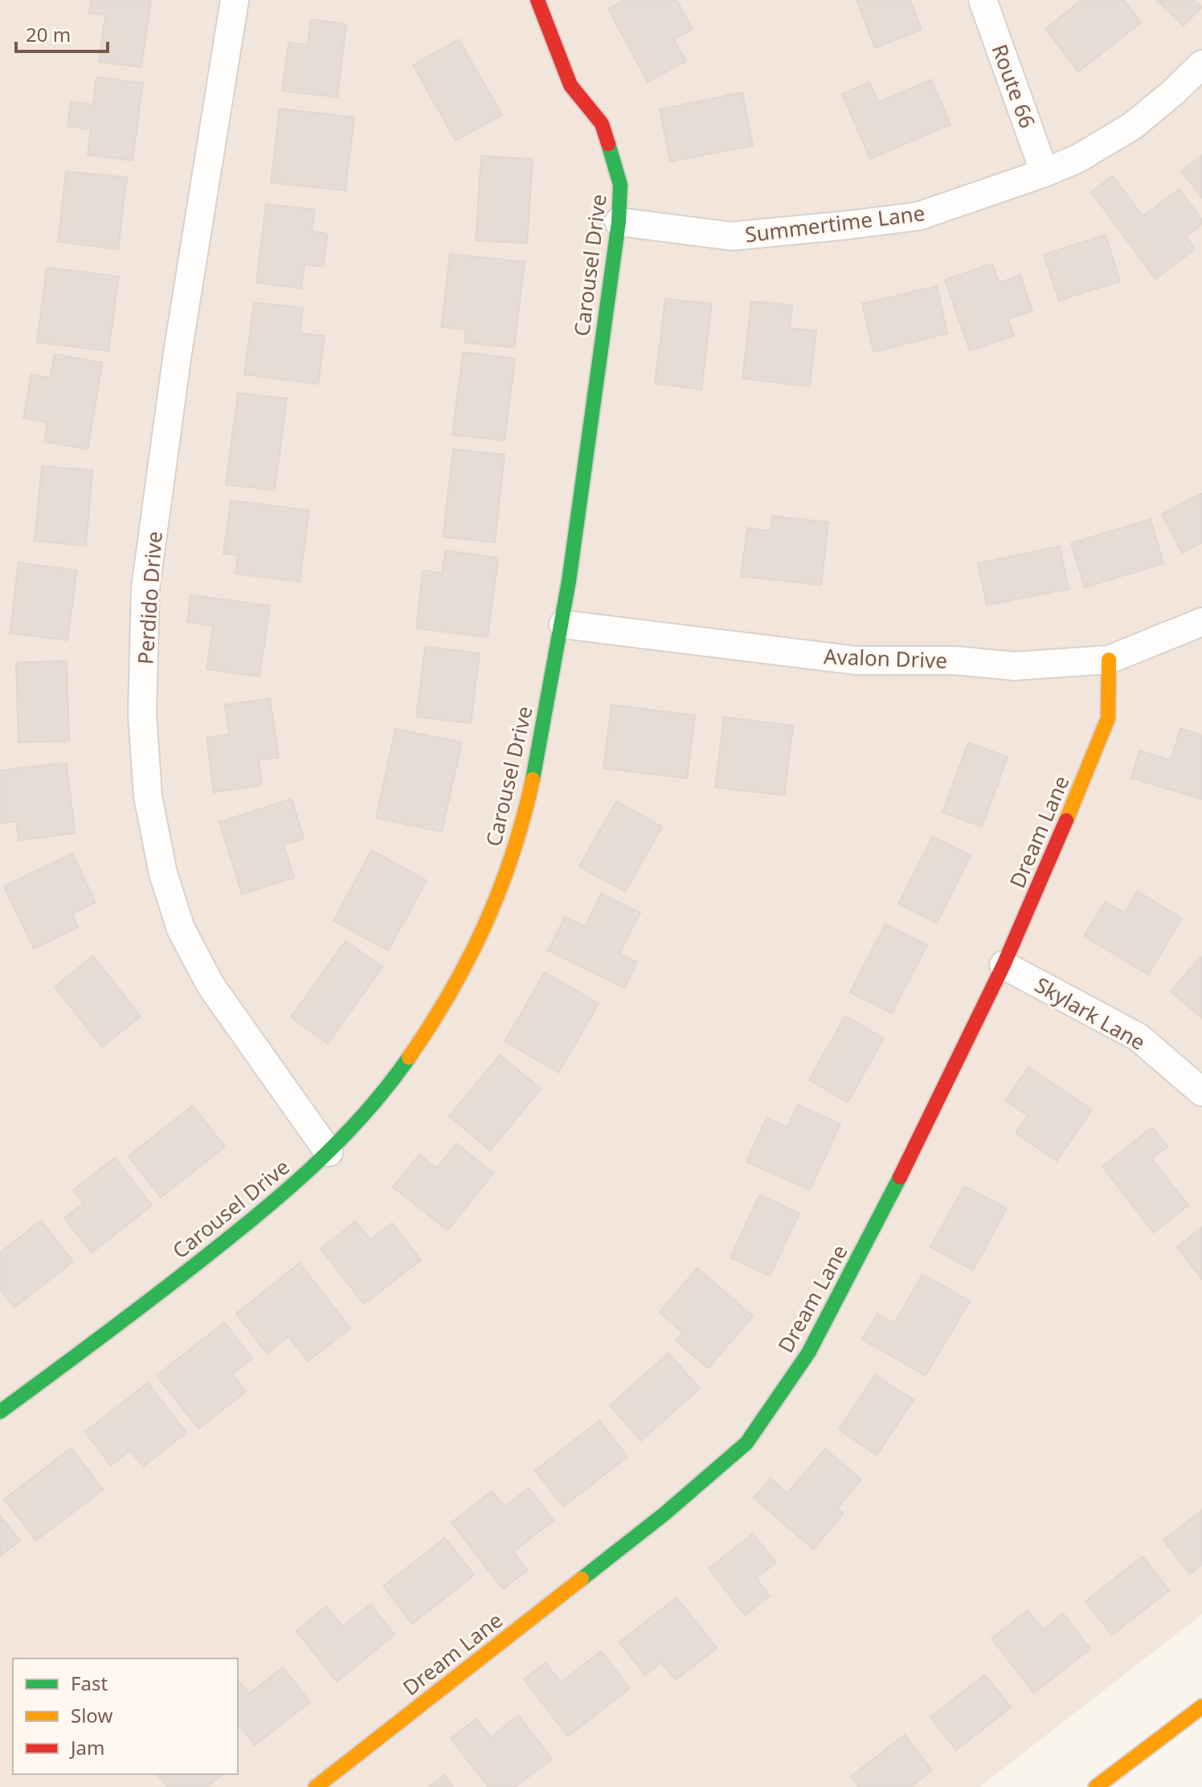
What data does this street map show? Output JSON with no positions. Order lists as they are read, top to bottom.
{
  "streets": {
    "street": [
      "Route 66",
      "Summertime Lane",
      "Carousel Drive",
      "Perdido Drive",
      "Avalon Drive",
      "Dream Lane",
      "Skylark Lane"
    ]
  },
  "crossings": [
    ["Route 66", "Summertime Lane"],
    ["Summertime Lane", "Carousel Drive"],
    ["Carousel Drive", "Perdido Drive"],
    ["Carousel Drive", "Avalon Drive"],
    ["Avalon Drive", "Dream Lane"],
    ["Dream Lane", "Skylark Lane"]
  ],
  "legend": ["Fast", "Slow", "Jam"],
  "scale_bar": "20 m"
}
